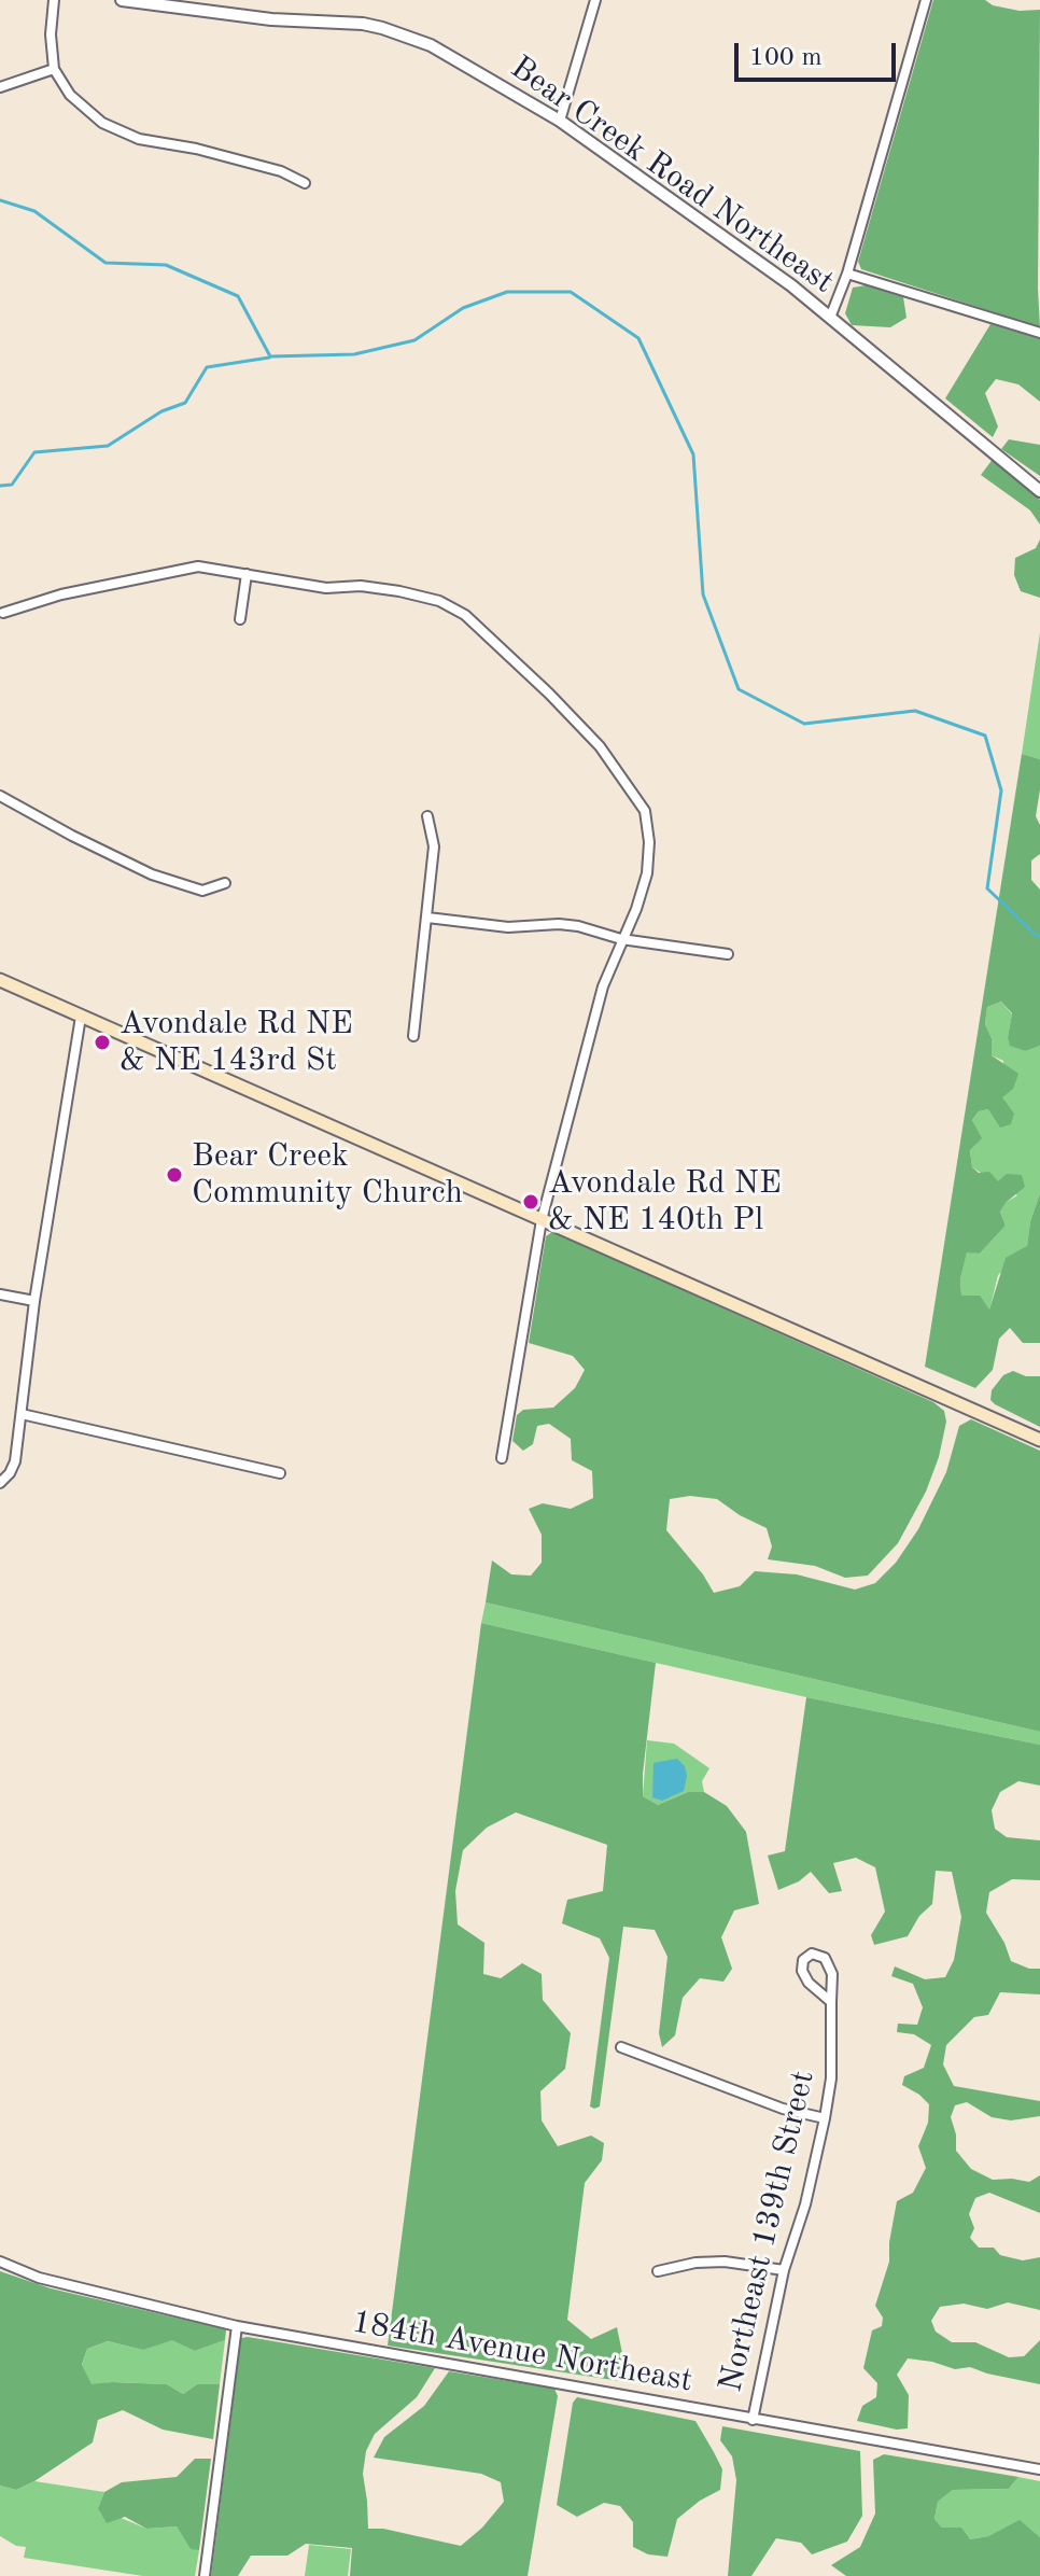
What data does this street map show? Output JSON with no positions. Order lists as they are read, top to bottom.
{
  "streets": {
    "street": ["Bear Creek Road Northeast", "Northeast 139th Street", "184th Avenue Northeast"]
  },
  "crossings": [
    ["Northeast 139th Street", "184th Avenue Northeast"]
  ],
  "places": ["Avondale Rd NE & NE 143rd St", "Bear Creek Community Church", "Avondale Rd NE & NE 140th Pl"],
  "scale_bar": "100 m"
}
